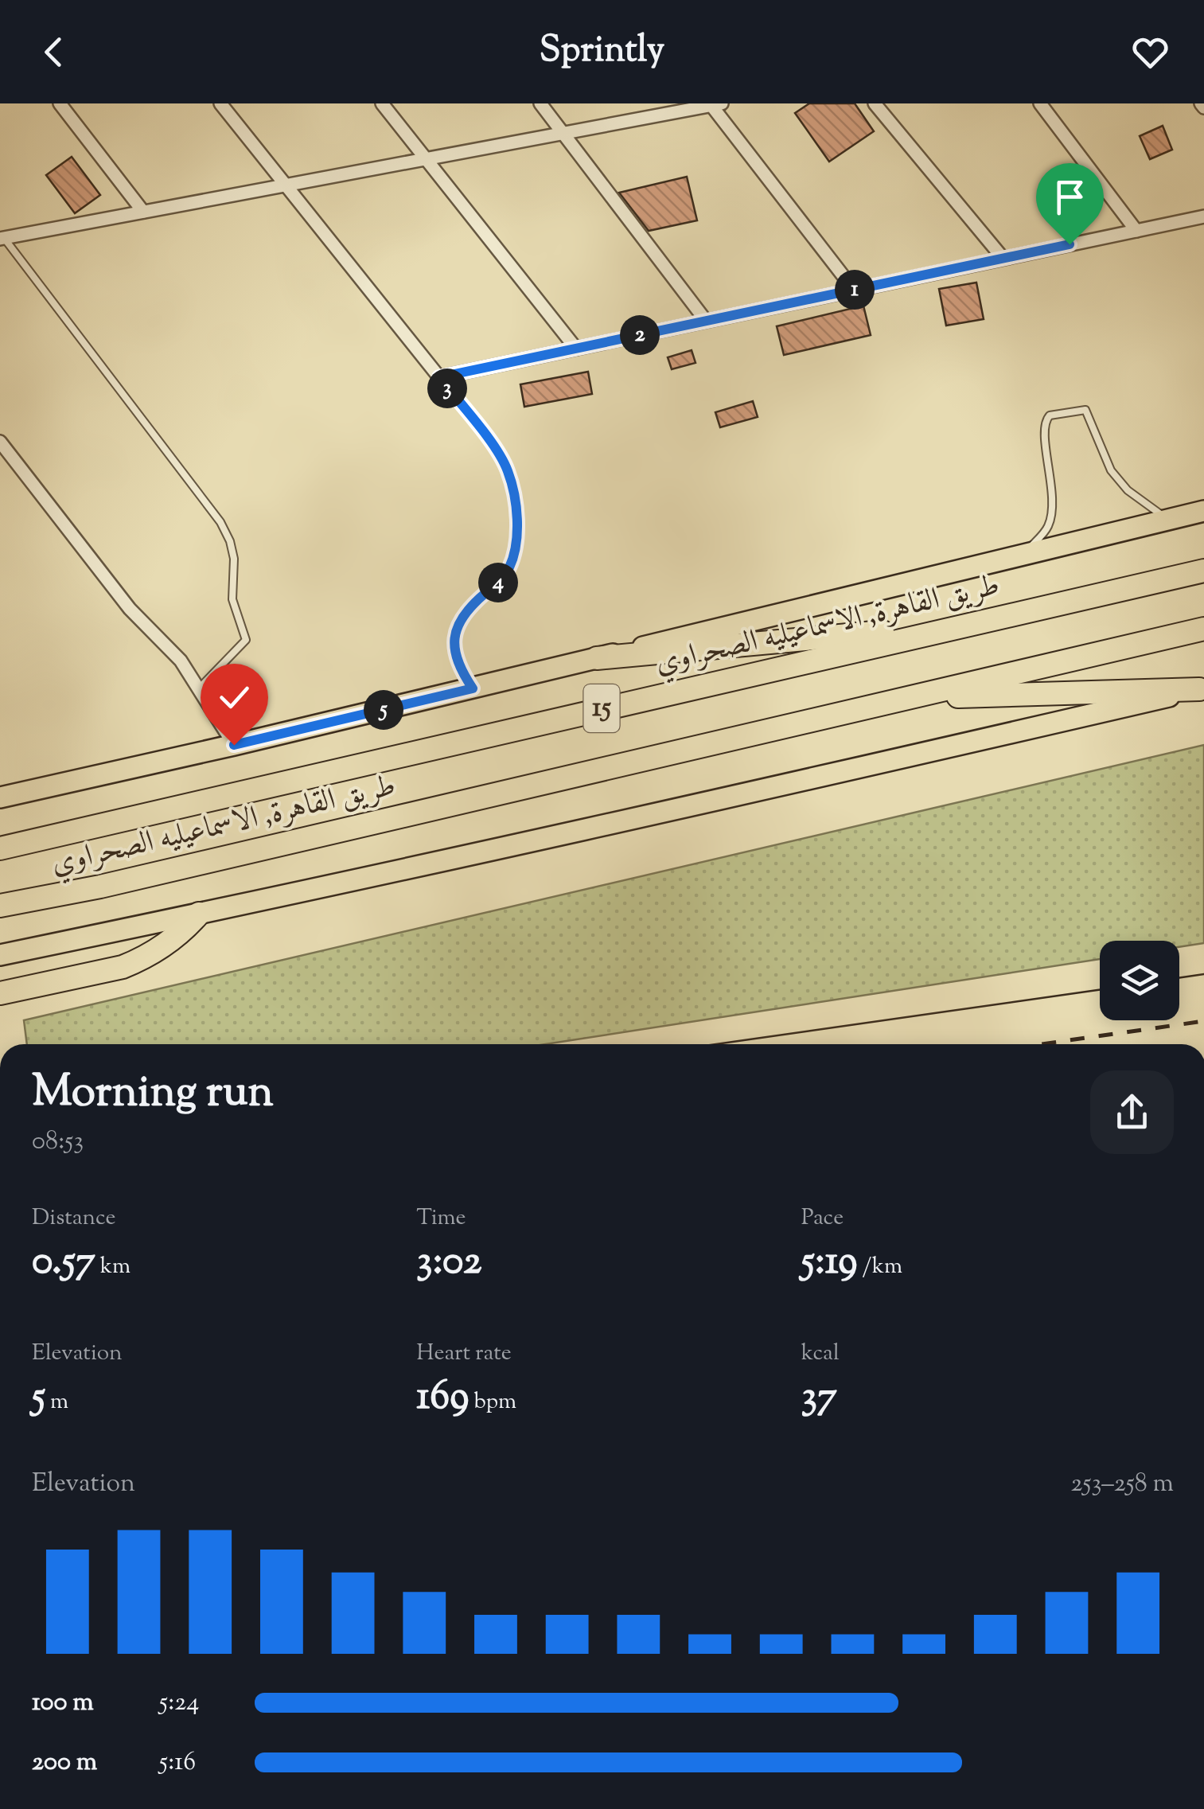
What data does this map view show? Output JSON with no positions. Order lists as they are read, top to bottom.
{
  "streets": {
    "highway": ["طريق القاهرة, الاسماعيليه الصحراوي", "15"]
  },
  "page": {
    "header": "Sprintly",
    "pins": [
      "1",
      "2",
      "3",
      "4",
      "5"
    ],
    "heading": ["Morning run", "08:53"],
    "stats": [
      ["Distance", "0.57 km"],
      ["Time", "3:02"],
      ["Pace", "5:19 /km"],
      ["Elevation", "5 m"],
      ["Heart rate", "169 bpm"],
      ["kcal", "37"]
    ],
    "chart": ["Elevation", "253–258 m"],
    "list": [
      {
        "name": "100 m",
        "note": "5:24"
      },
      {
        "name": "200 m",
        "note": "5:16"
      }
    ]
  }
}
